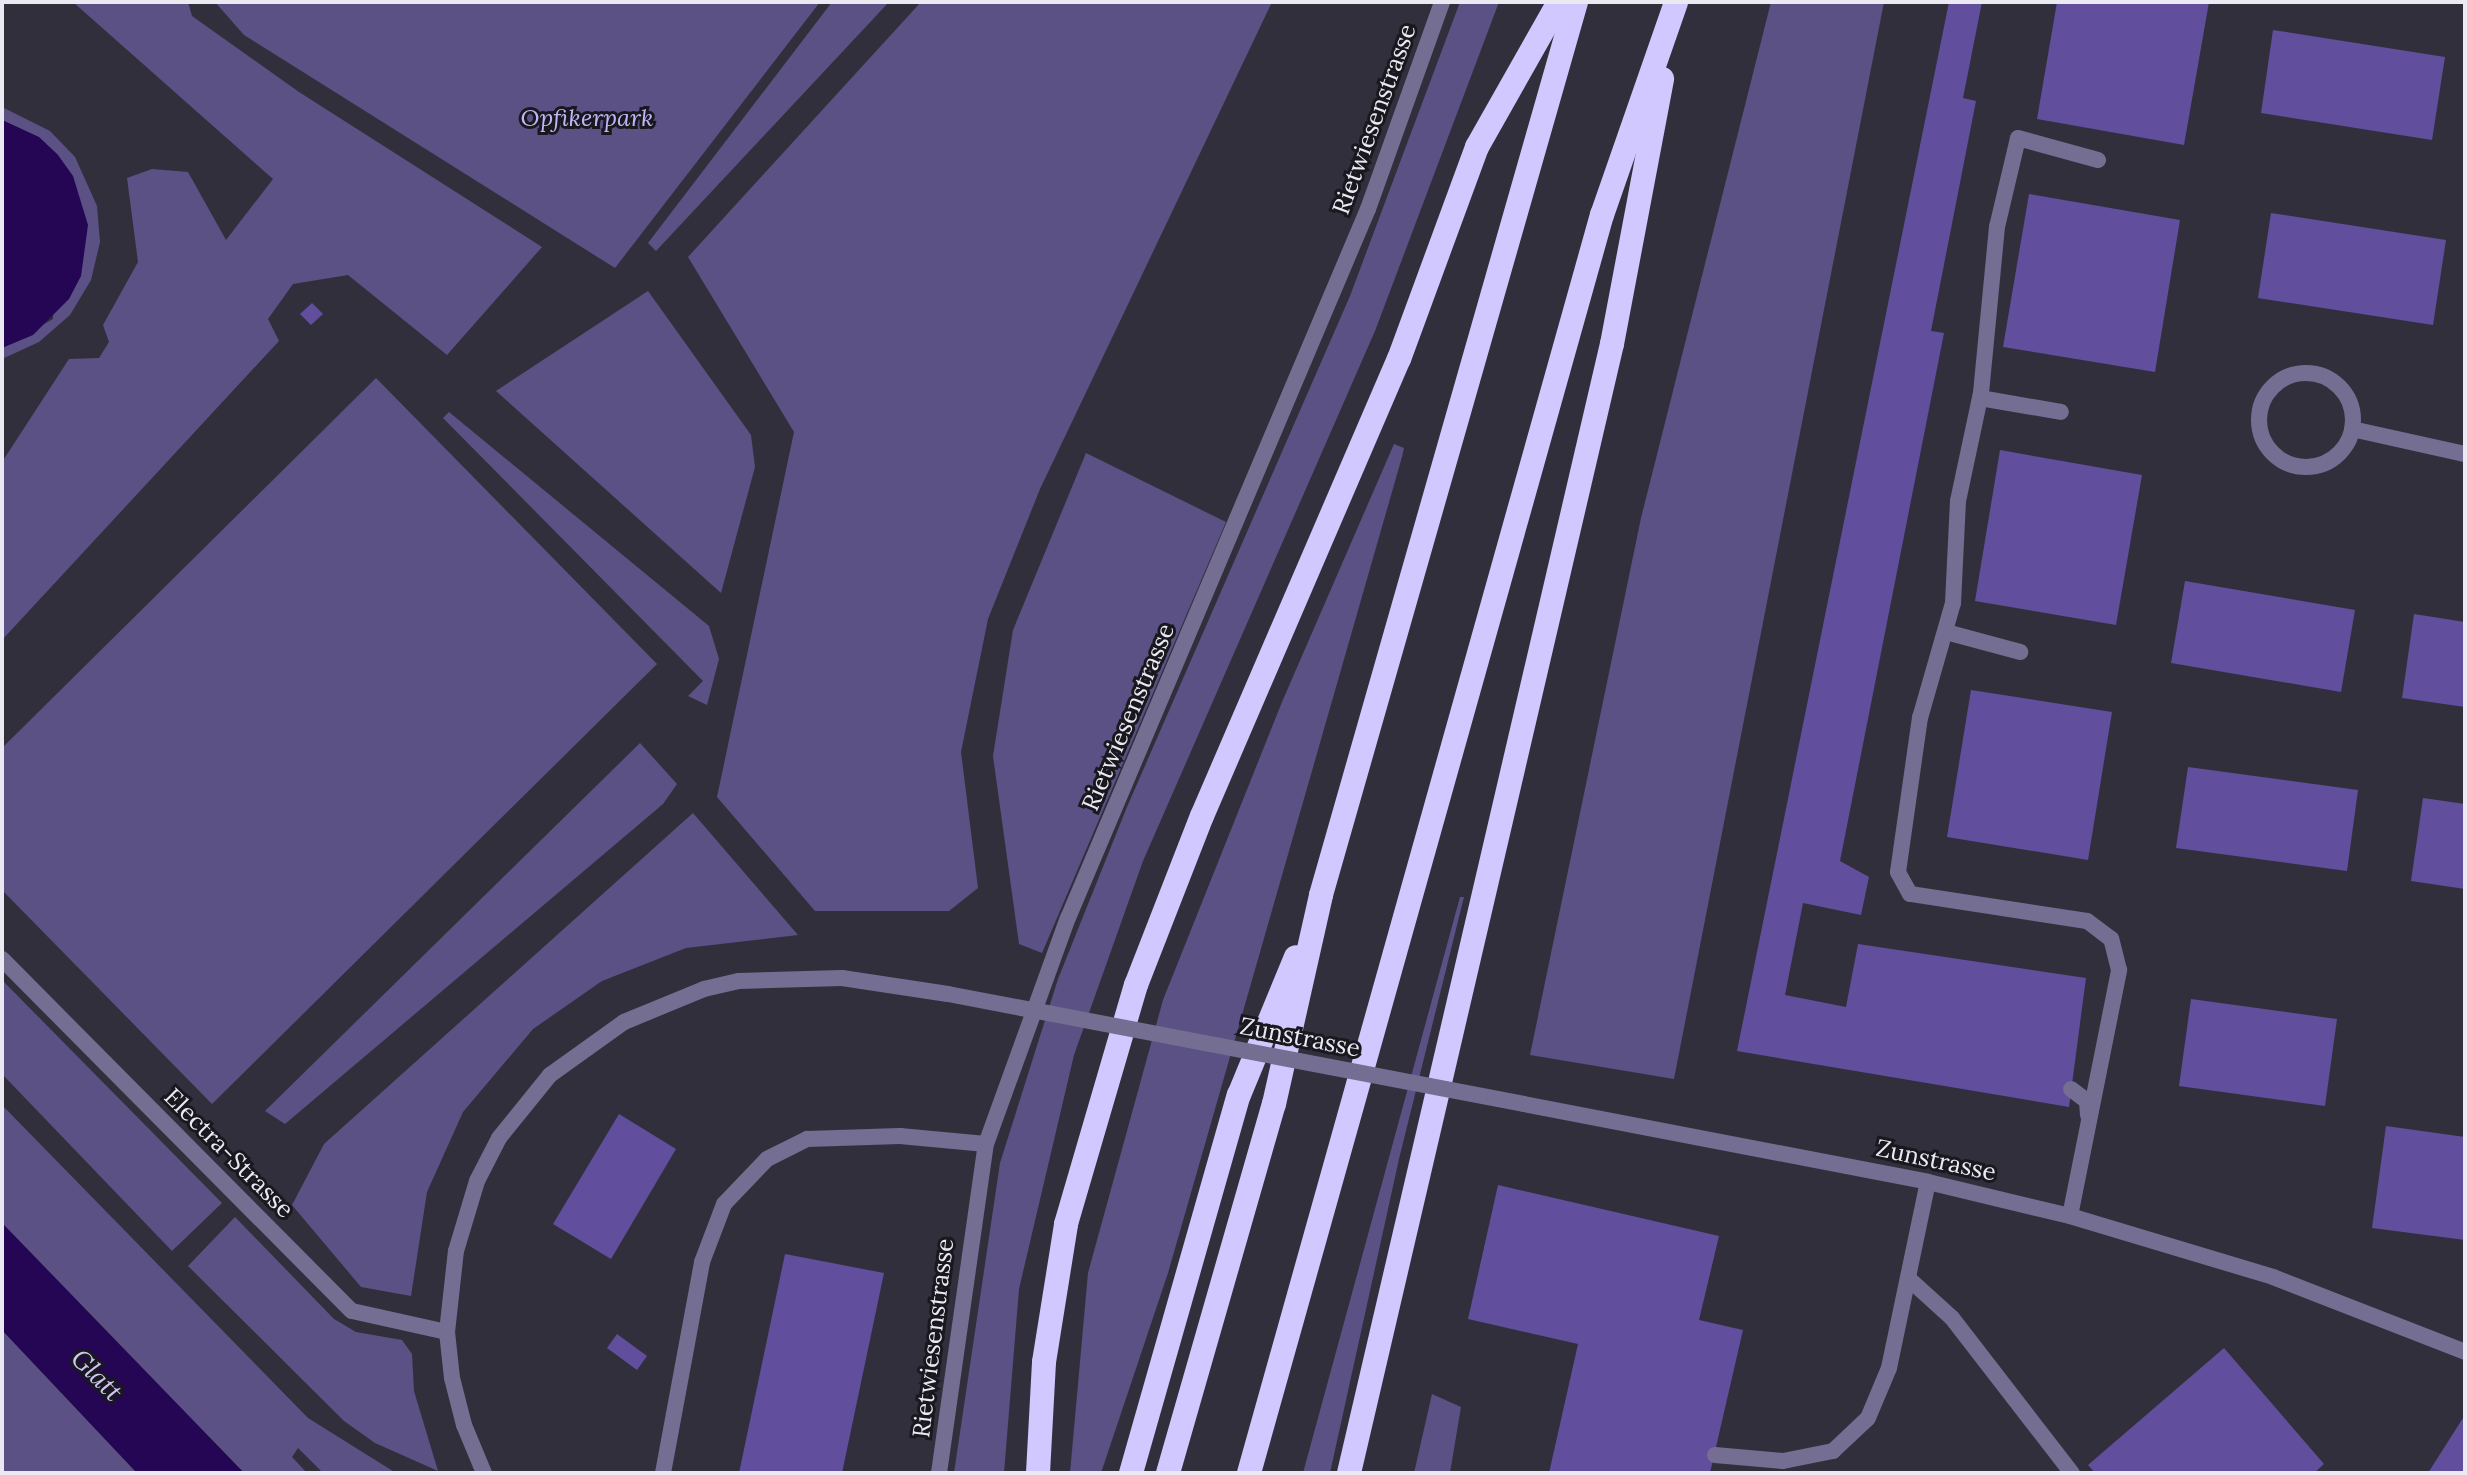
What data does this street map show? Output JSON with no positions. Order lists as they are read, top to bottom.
{
  "streets": {
    "street": ["Rietwiesenstrasse", "Zunstrasse", "Electra-Strasse"]
  },
  "crossings": [
    ["Zunstrasse", "Electra-Strasse"]
  ],
  "water": ["Glatt"],
  "parks": ["Opfikerpark"]
}
